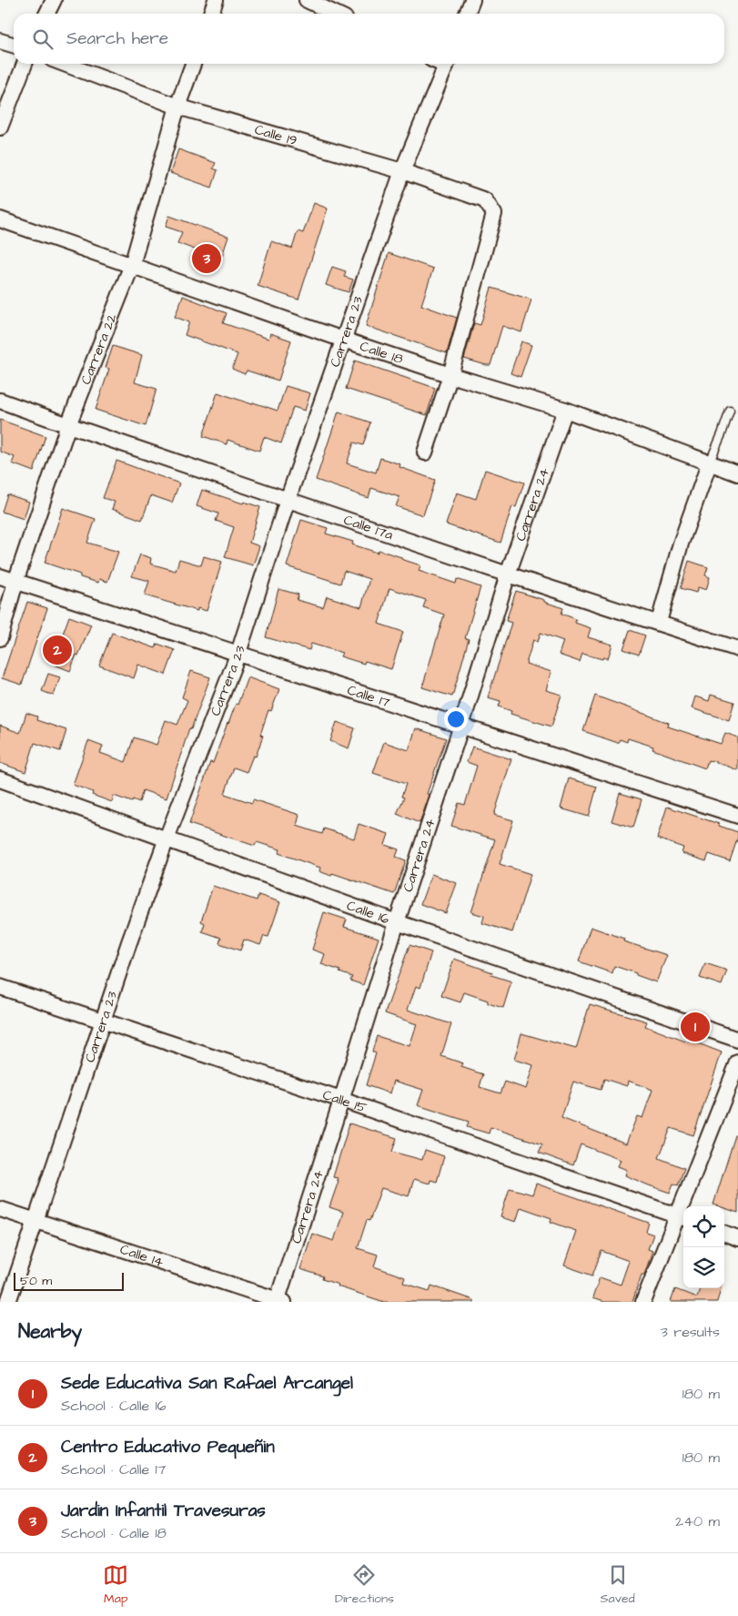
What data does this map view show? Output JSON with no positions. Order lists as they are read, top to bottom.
{
  "streets": {
    "street": [
      "Calle 19",
      "Carrera 23",
      "Carrera 22",
      "Calle 18",
      "Carrera 24",
      "Calle 17a",
      "Calle 17",
      "Calle 16",
      "Calle 15",
      "Calle 14"
    ]
  },
  "crossings": [
    ["Calle 19", "Carrera 23"],
    ["Calle 19", "Carrera 22"],
    ["Calle 19", "Calle 18"],
    ["Carrera 23", "Calle 18"],
    ["Carrera 23", "Calle 17a"],
    ["Carrera 23", "Calle 17"],
    ["Carrera 23", "Calle 16"],
    ["Carrera 23", "Calle 15"],
    ["Carrera 23", "Calle 14"],
    ["Carrera 22", "Calle 18"],
    ["Carrera 22", "Calle 17a"],
    ["Carrera 22", "Calle 17"],
    ["Calle 18", "Carrera 24"],
    ["Carrera 24", "Calle 17a"],
    ["Carrera 24", "Calle 17"],
    ["Carrera 24", "Calle 16"],
    ["Carrera 24", "Calle 15"],
    ["Carrera 24", "Calle 14"]
  ],
  "scale_bar": "50 m",
  "page": {
    "search": "Search here",
    "pins": ["3", "2", "1"],
    "scale": "50 m",
    "heading": ["Nearby", "3 results"],
    "list": [
      {
        "mark": "1",
        "name": "Sede Educativa San Rafael Arcangel",
        "note": "School · Calle 16",
        "value": "180 m"
      },
      {
        "mark": "2",
        "name": "Centro Educativo Pequeñin",
        "note": "School · Calle 17",
        "value": "180 m"
      },
      {
        "mark": "3",
        "name": "Jardin Infantil Travesuras",
        "note": "School · Calle 18",
        "value": "240 m"
      }
    ],
    "nav": ["Map", "Directions", "Saved"]
  }
}
